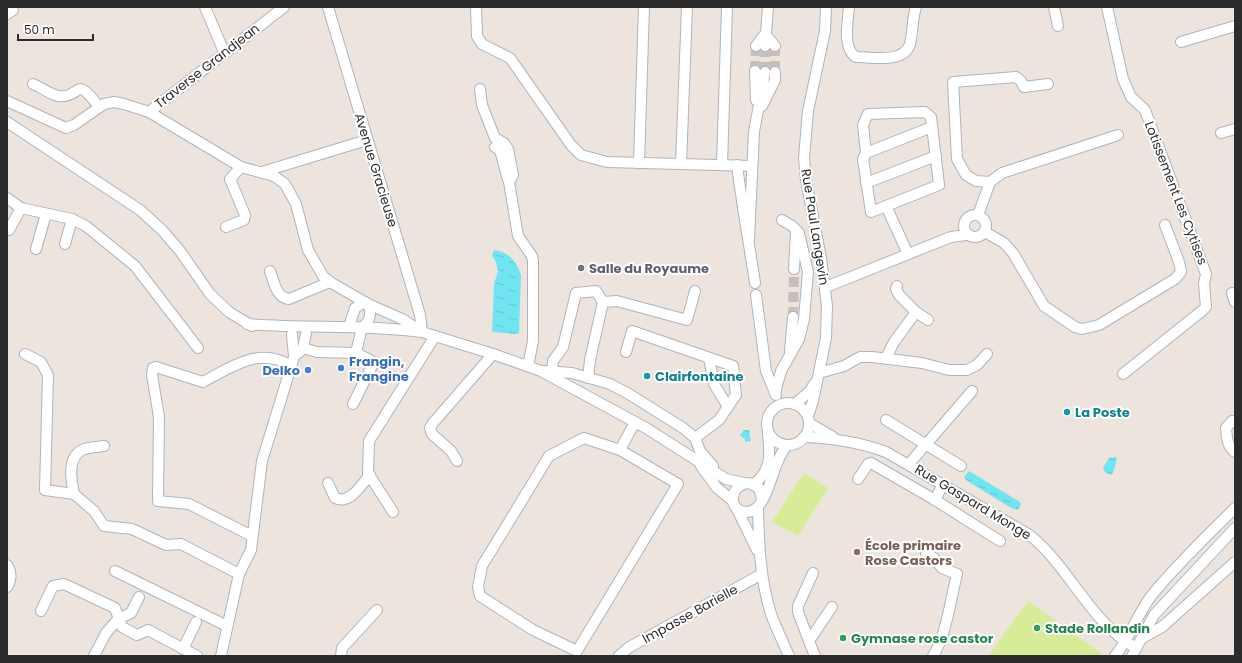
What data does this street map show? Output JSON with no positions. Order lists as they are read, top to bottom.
{
  "streets": {
    "street": [
      "Traverse Grandjean",
      "Avenue Gracieuse",
      "Lotissement Les Cytises",
      "Rue Paul Langevin",
      "Rue Gaspard Monge",
      "Impasse Barielle"
    ]
  },
  "crossings": [
    ["Rue Paul Langevin", "Rue Gaspard Monge"]
  ],
  "places": [
    "Salle du Royaume",
    "Frangin, Frangine",
    "Delko",
    "Clairfontaine",
    "La Poste",
    "École primaire Rose Castors",
    "Stade Rollandin",
    "Gymnase rose castor"
  ],
  "scale_bar": "50 m"
}
